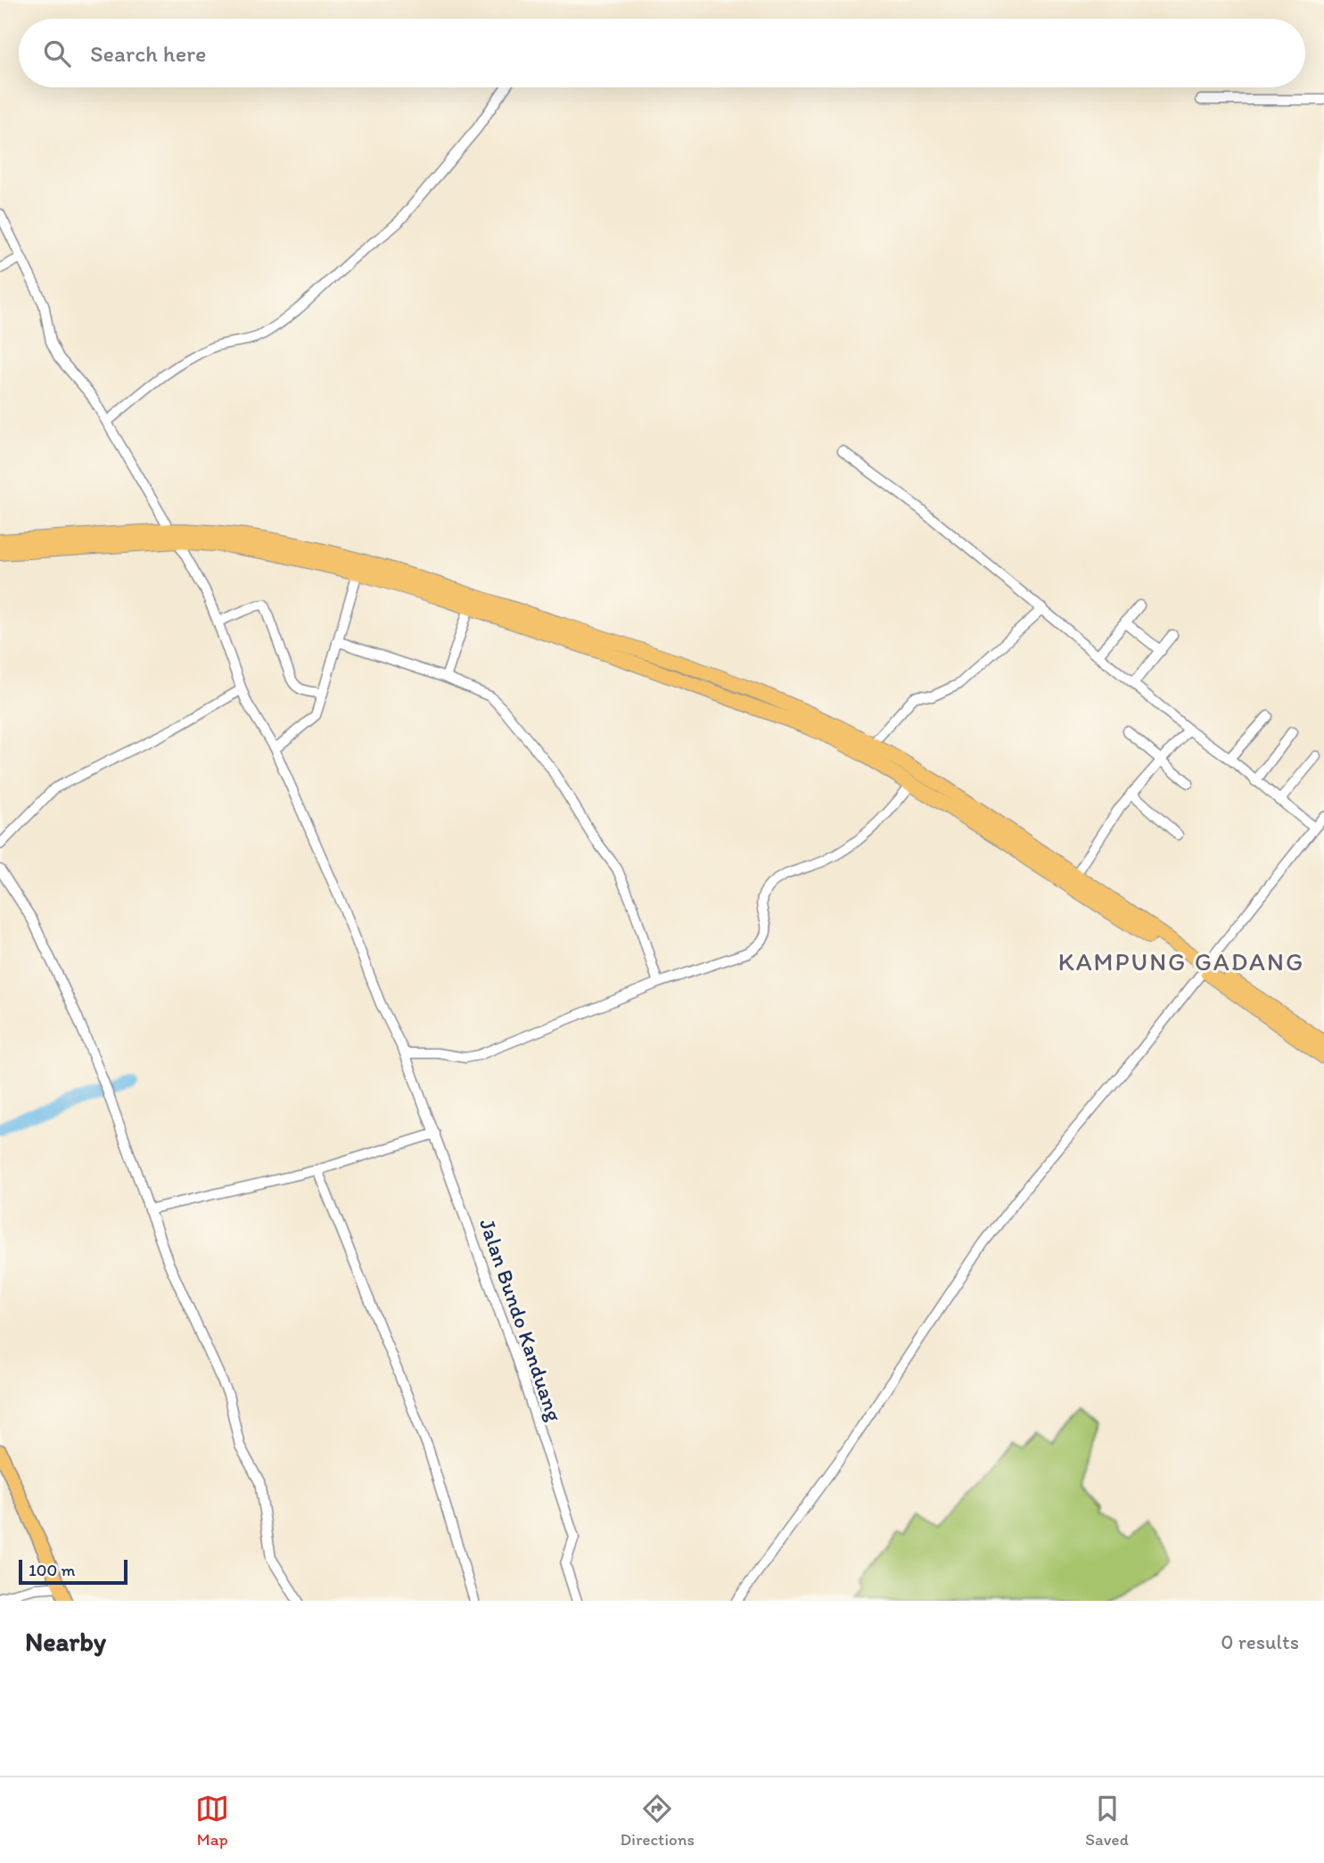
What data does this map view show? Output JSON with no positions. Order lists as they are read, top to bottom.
{
  "streets": {
    "street": ["Jalan Bundo Kanduang"]
  },
  "districts": ["KAMPUNG GADANG"],
  "scale_bar": "100 m",
  "page": {
    "search": "Search here",
    "scale": "100 m",
    "heading": ["Nearby", "0 results"],
    "nav": ["Map", "Directions", "Saved"]
  }
}
